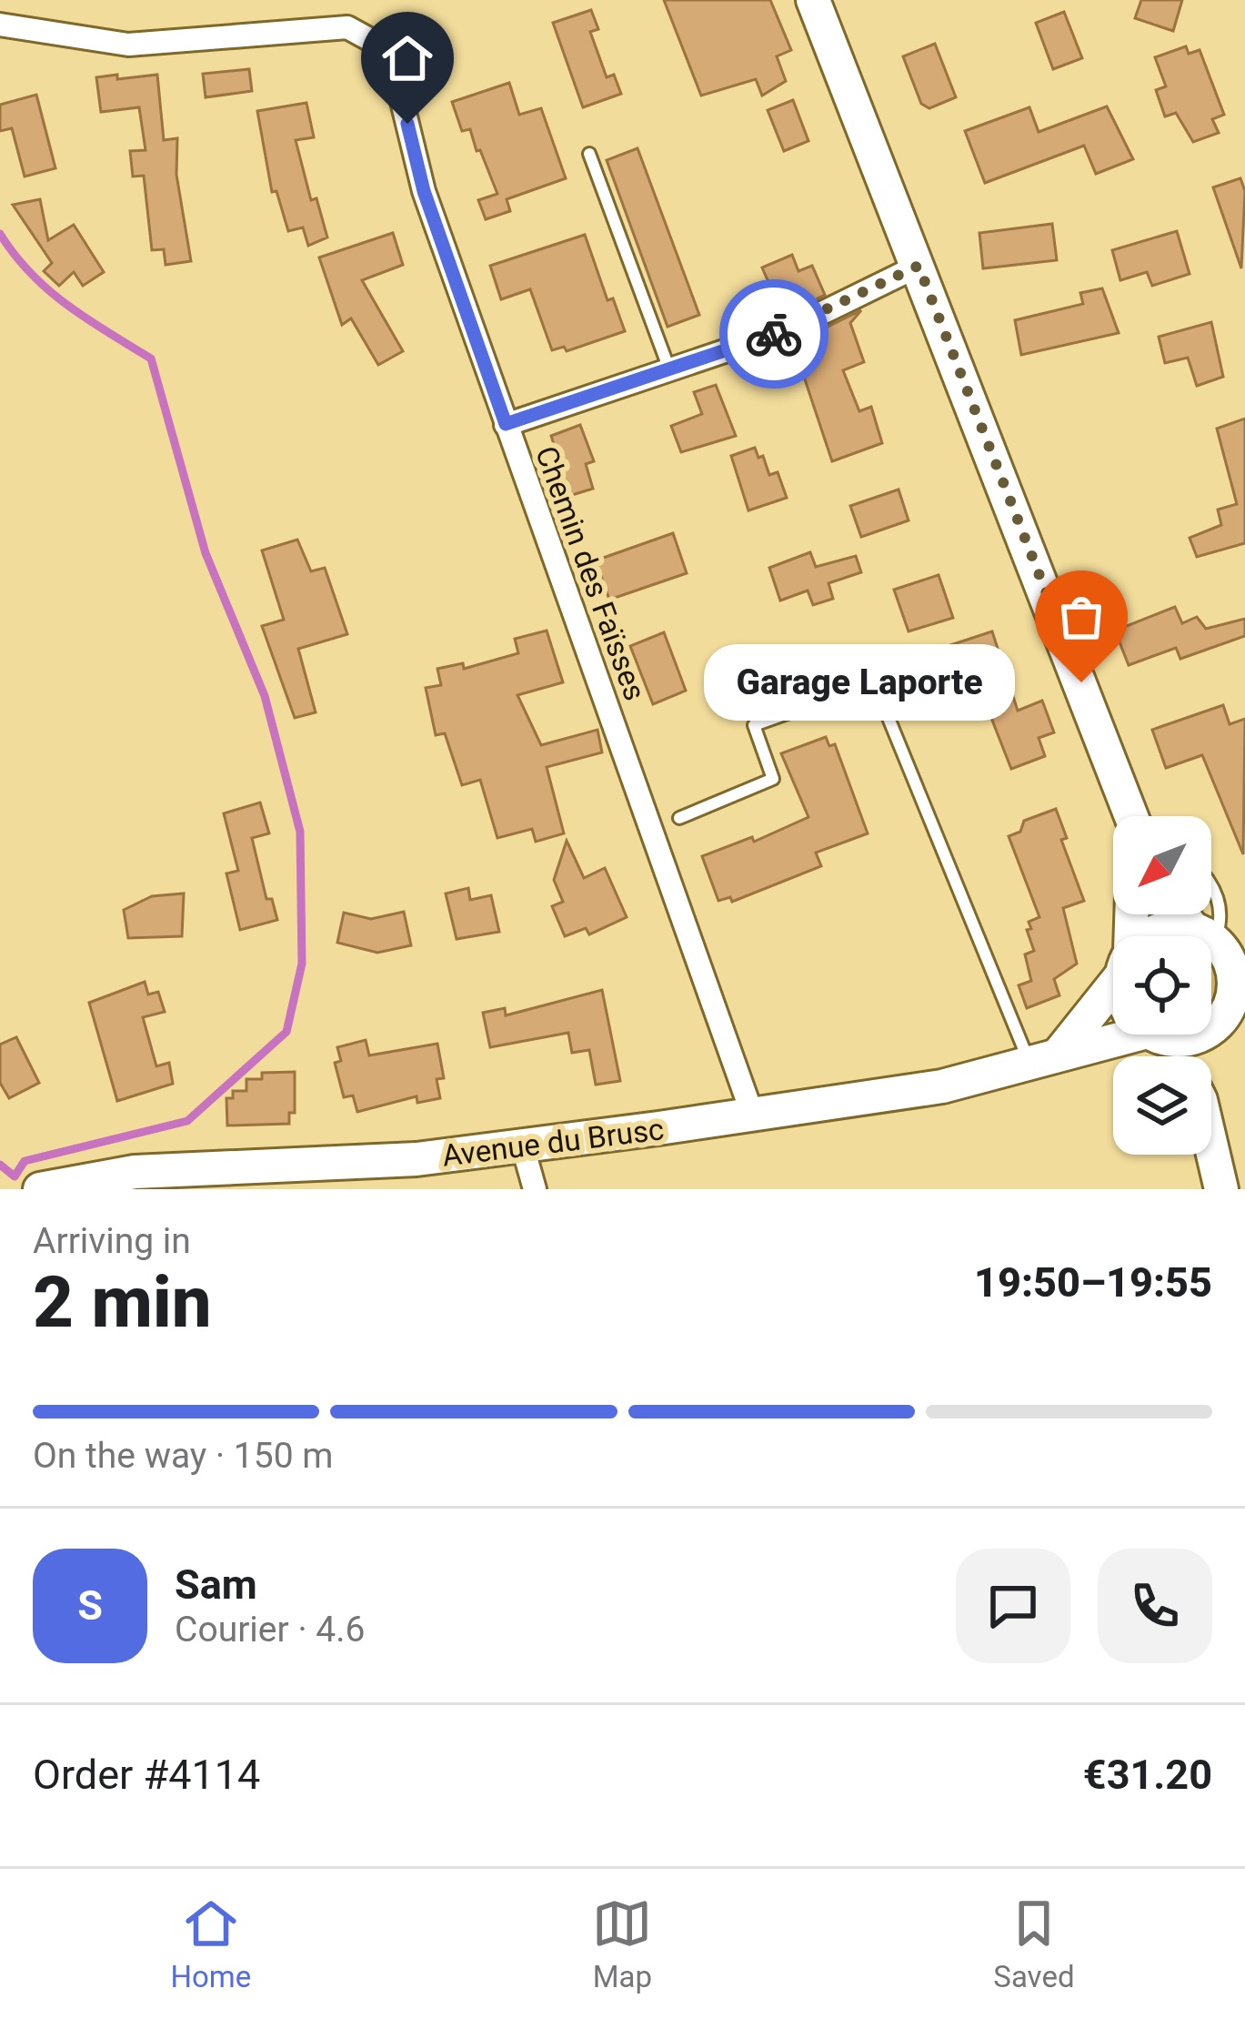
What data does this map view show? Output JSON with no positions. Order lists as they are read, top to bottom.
{
  "streets": {
    "street": ["Chemin des Faïsses", "Avenue du Brusc"]
  },
  "crossings": [
    ["Chemin des Faïsses", "Avenue du Brusc"]
  ],
  "places": ["Garage Laporte"],
  "north": "bottom left",
  "page": {
    "bubble": "Garage Laporte",
    "heading": ["2 min", "Arriving in", "19:50–19:55"],
    "panel": [
      "Sam",
      "Courier · 4.6",
      "Order #4114",
      "€31.20"
    ],
    "bar": "On the way · 150 m",
    "round": "S",
    "tabs": ["Home", "Map", "Saved"]
  }
}
